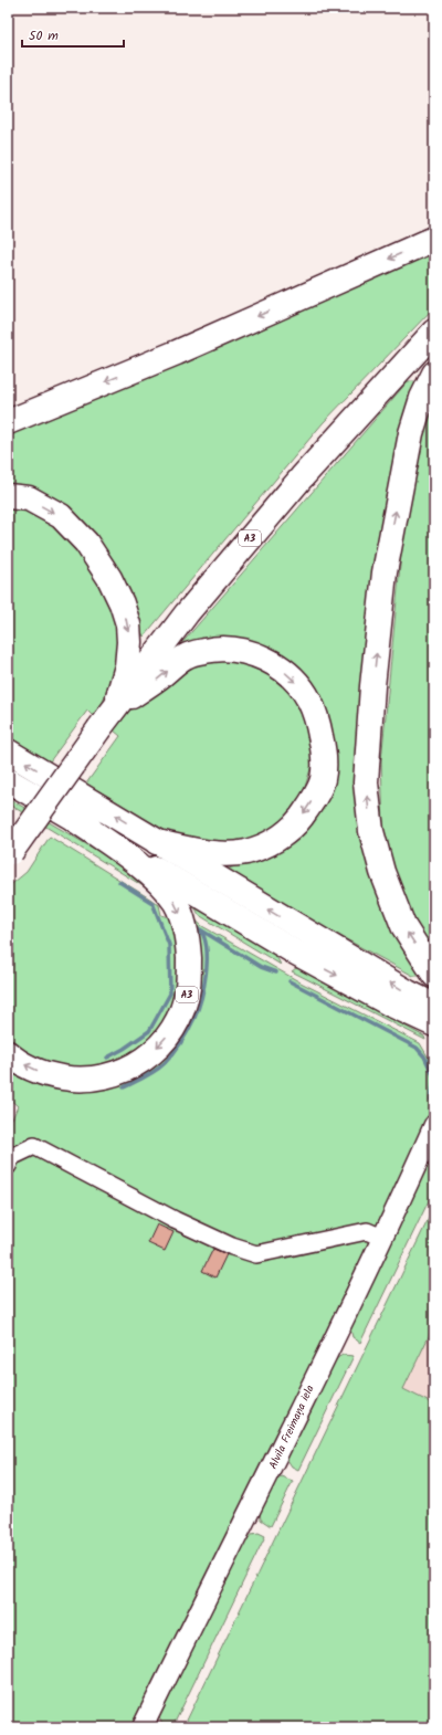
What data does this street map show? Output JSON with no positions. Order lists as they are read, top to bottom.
{
  "streets": {
    "main road": ["A3"],
    "street": ["Alvila Freimaņa iela"]
  },
  "scale_bar": "50 m"
}
